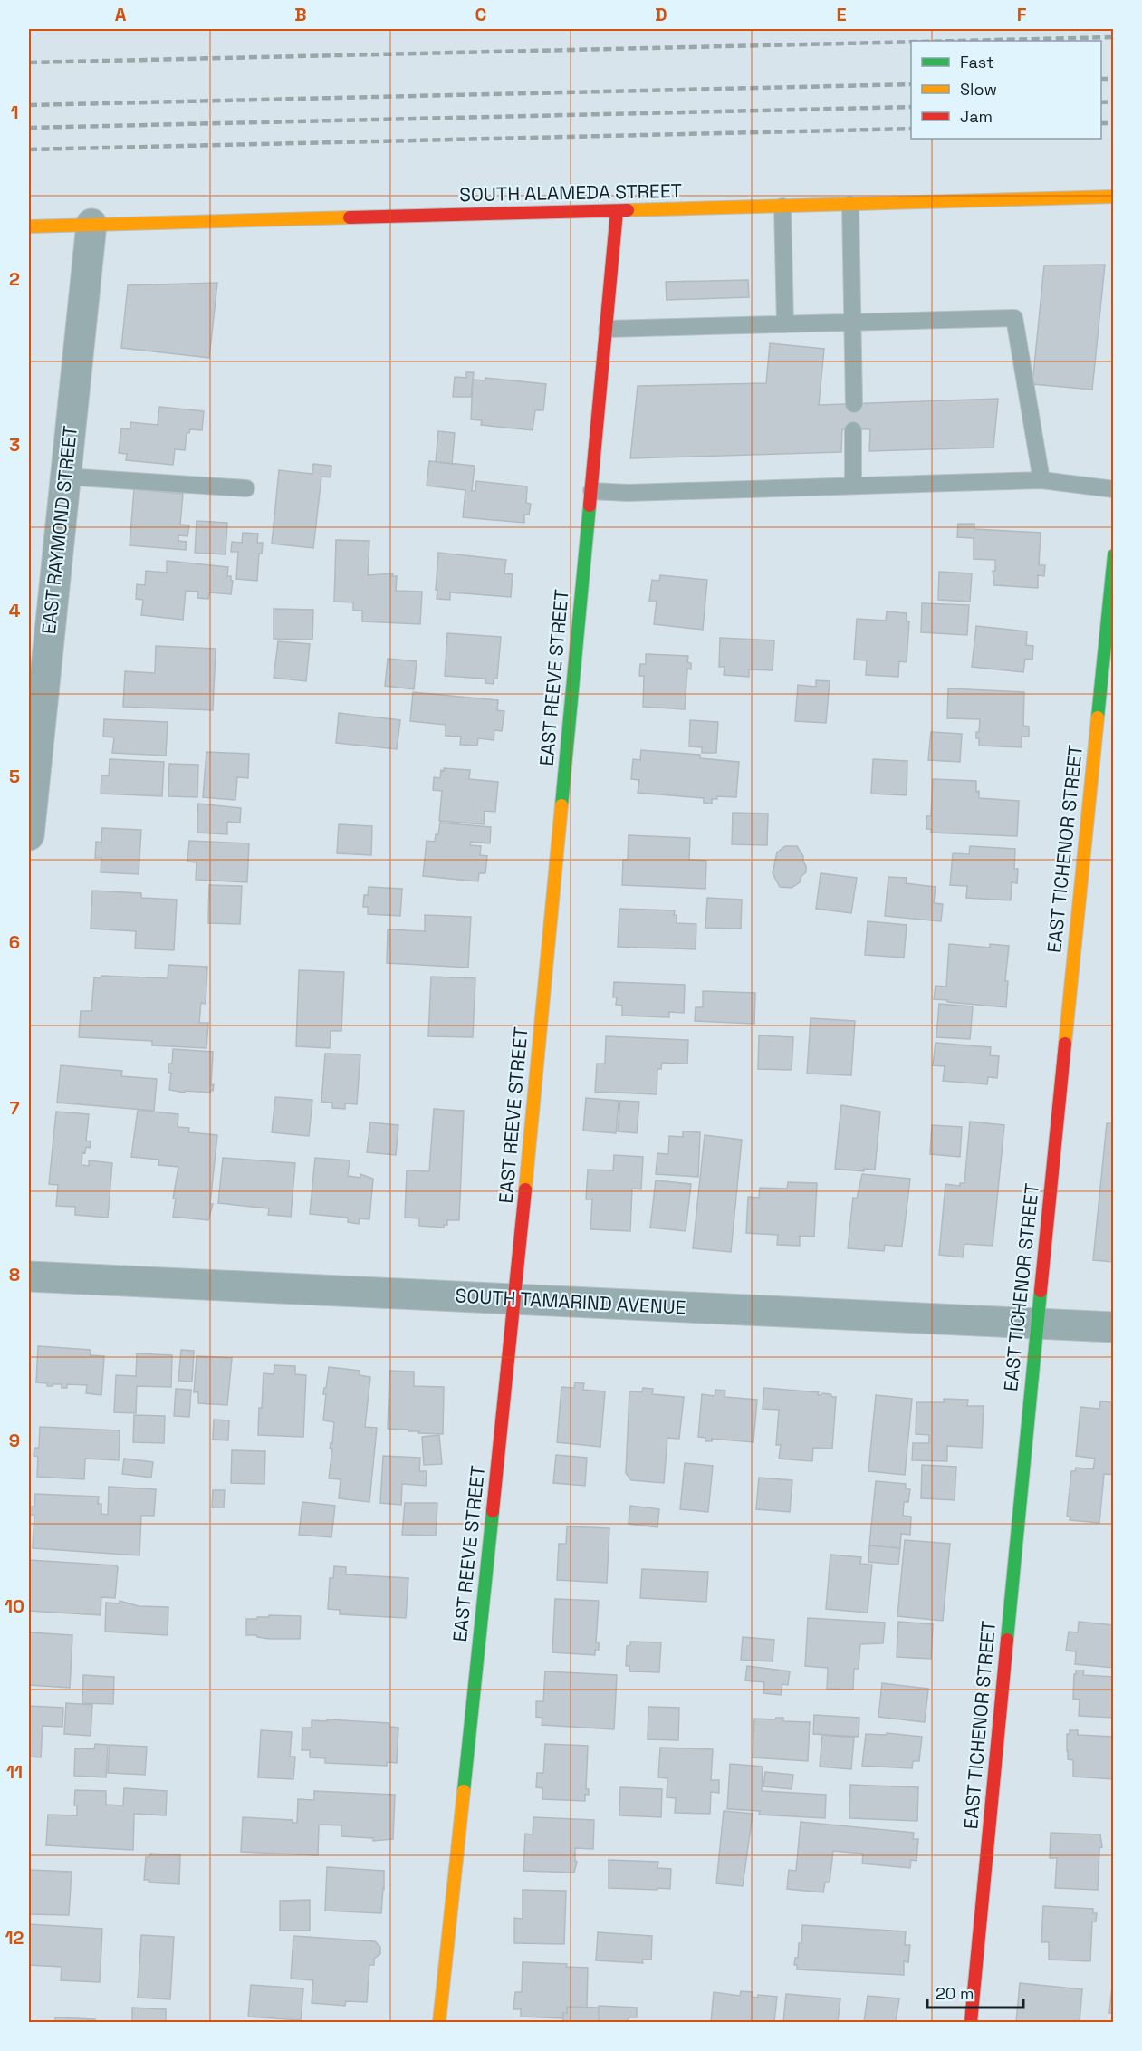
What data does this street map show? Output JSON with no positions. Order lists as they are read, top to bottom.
{
  "streets": {
    "street": [
      "SOUTH ALAMEDA STREET",
      "EAST RAYMOND STREET",
      "EAST REEVE STREET",
      "EAST TICHENOR STREET",
      "SOUTH TAMARIND AVENUE"
    ]
  },
  "crossings": [
    ["SOUTH ALAMEDA STREET", "EAST RAYMOND STREET"],
    ["SOUTH ALAMEDA STREET", "EAST REEVE STREET"],
    ["EAST REEVE STREET", "SOUTH TAMARIND AVENUE"],
    ["EAST TICHENOR STREET", "SOUTH TAMARIND AVENUE"]
  ],
  "legend": ["Fast", "Slow", "Jam"],
  "scale_bar": "20 m",
  "grid": {
    "columns": [
      "A",
      "B",
      "C",
      "D",
      "E",
      "F"
    ],
    "rows": [
      "1",
      "2",
      "3",
      "4",
      "5",
      "6",
      "7",
      "8",
      "9",
      "10",
      "11",
      "12"
    ]
  }
}
